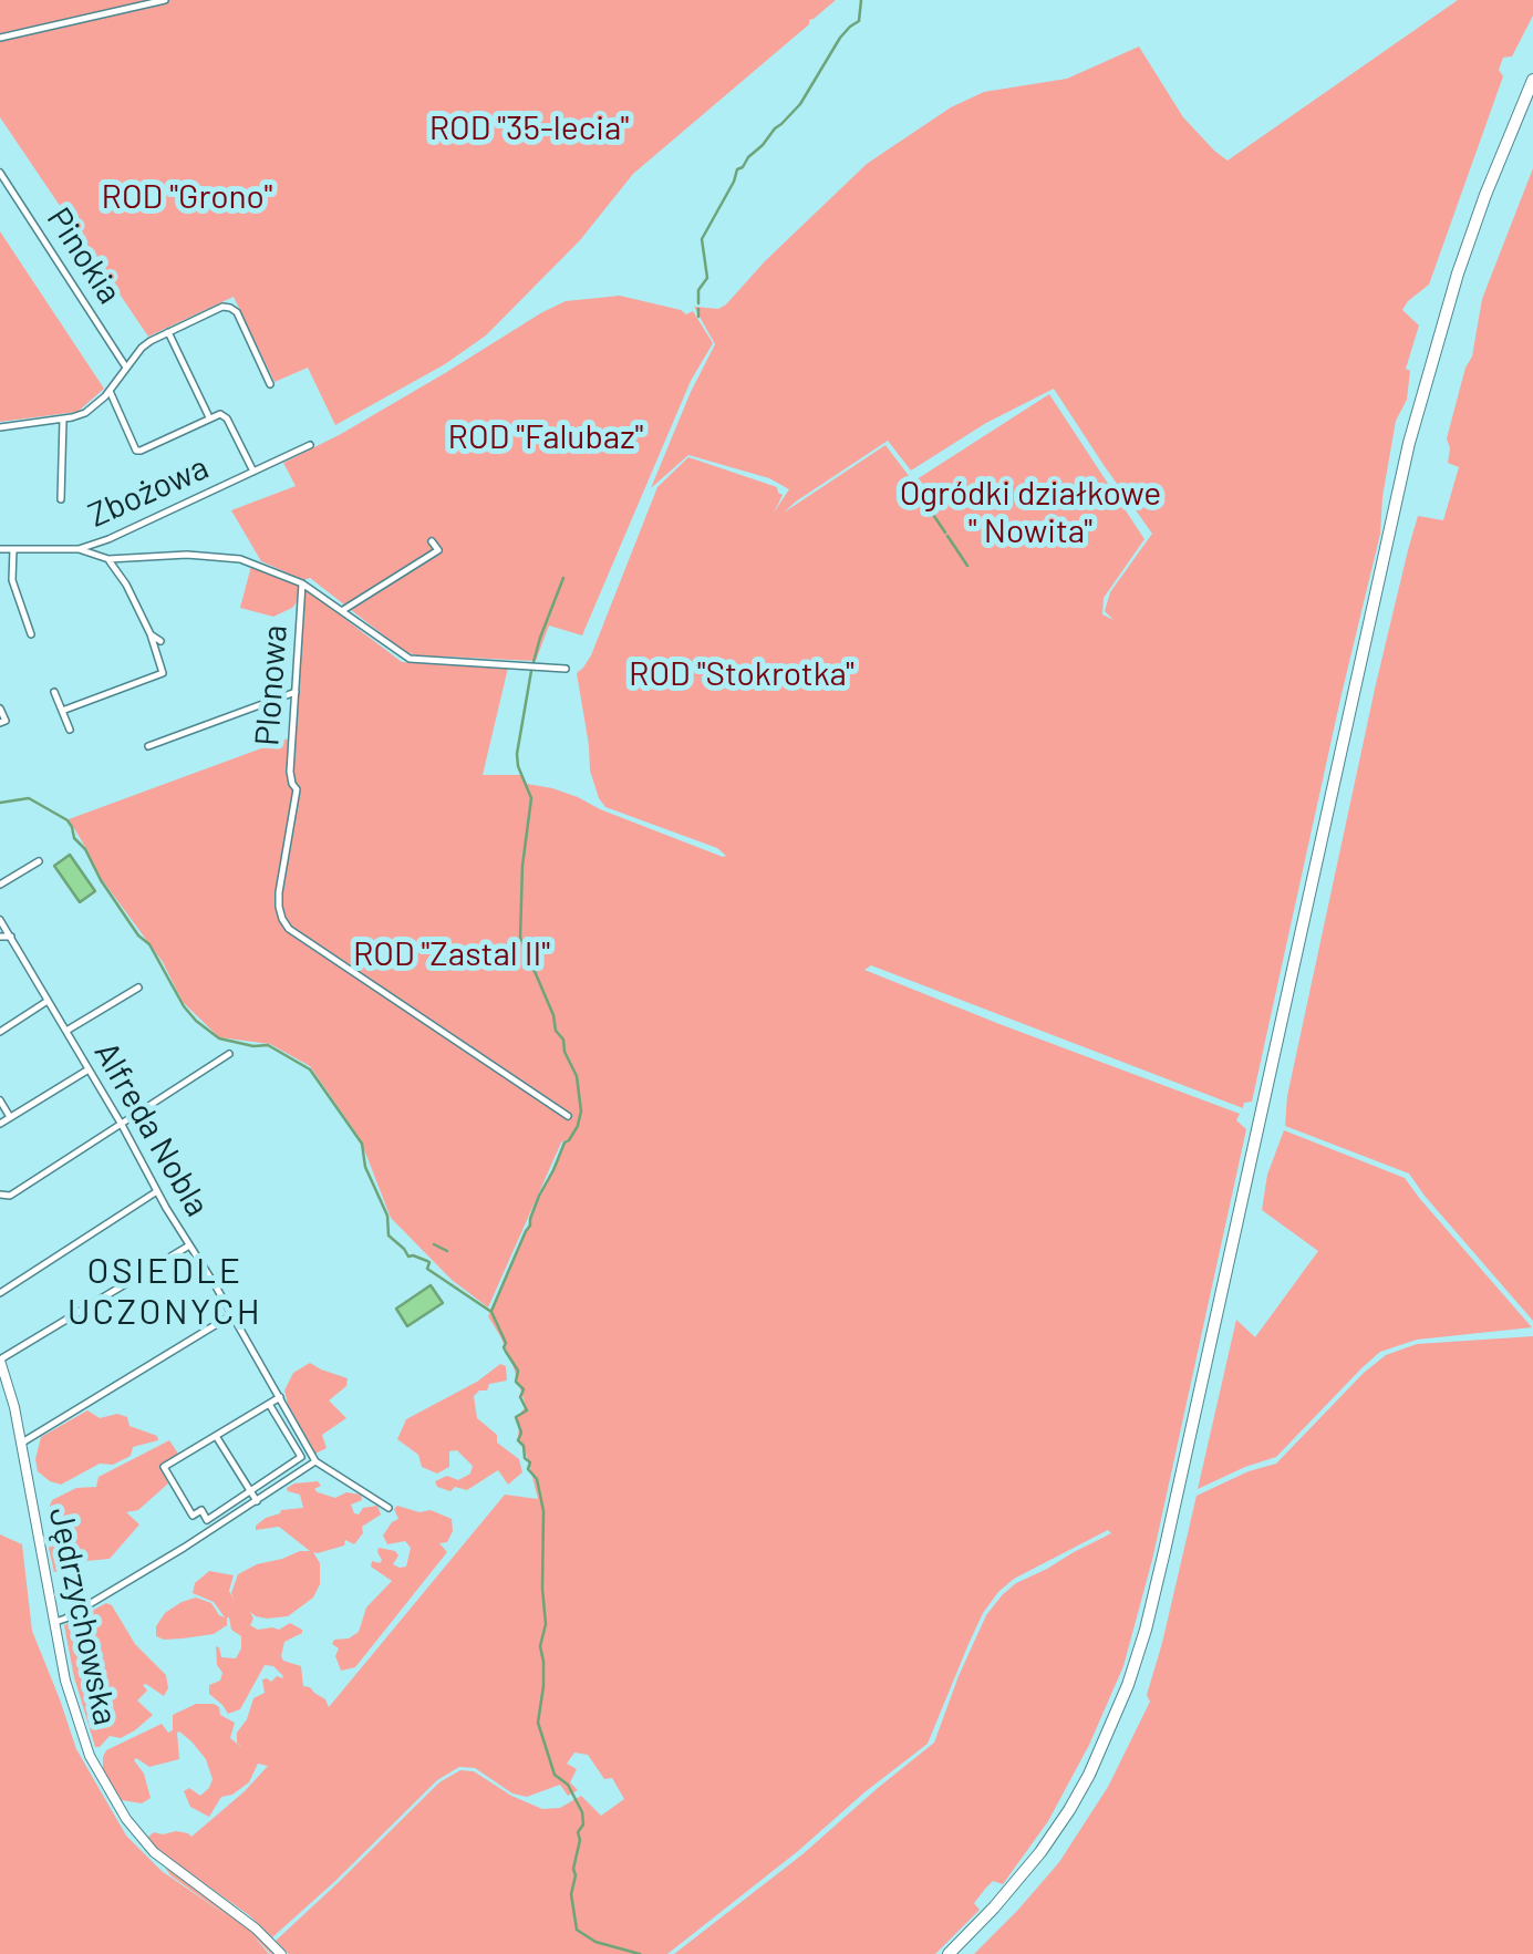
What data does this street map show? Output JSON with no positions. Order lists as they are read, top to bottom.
{
  "streets": {
    "main road": ["Jędrzychowska"],
    "street": [
      "Pinokia",
      "Zbożowa",
      "Plonowa",
      "Alfreda Nobla"
    ]
  },
  "districts": ["OSIEDLE UCZONYCH"],
  "parks": [
    "ROD \"35-lecia\"",
    "ROD \"Grono\"",
    "ROD \"Falubaz\"",
    "Ogródki działkowe \" Nowita\"",
    "ROD \"Stokrotka\"",
    "ROD \"Zastal II\""
  ]
}
